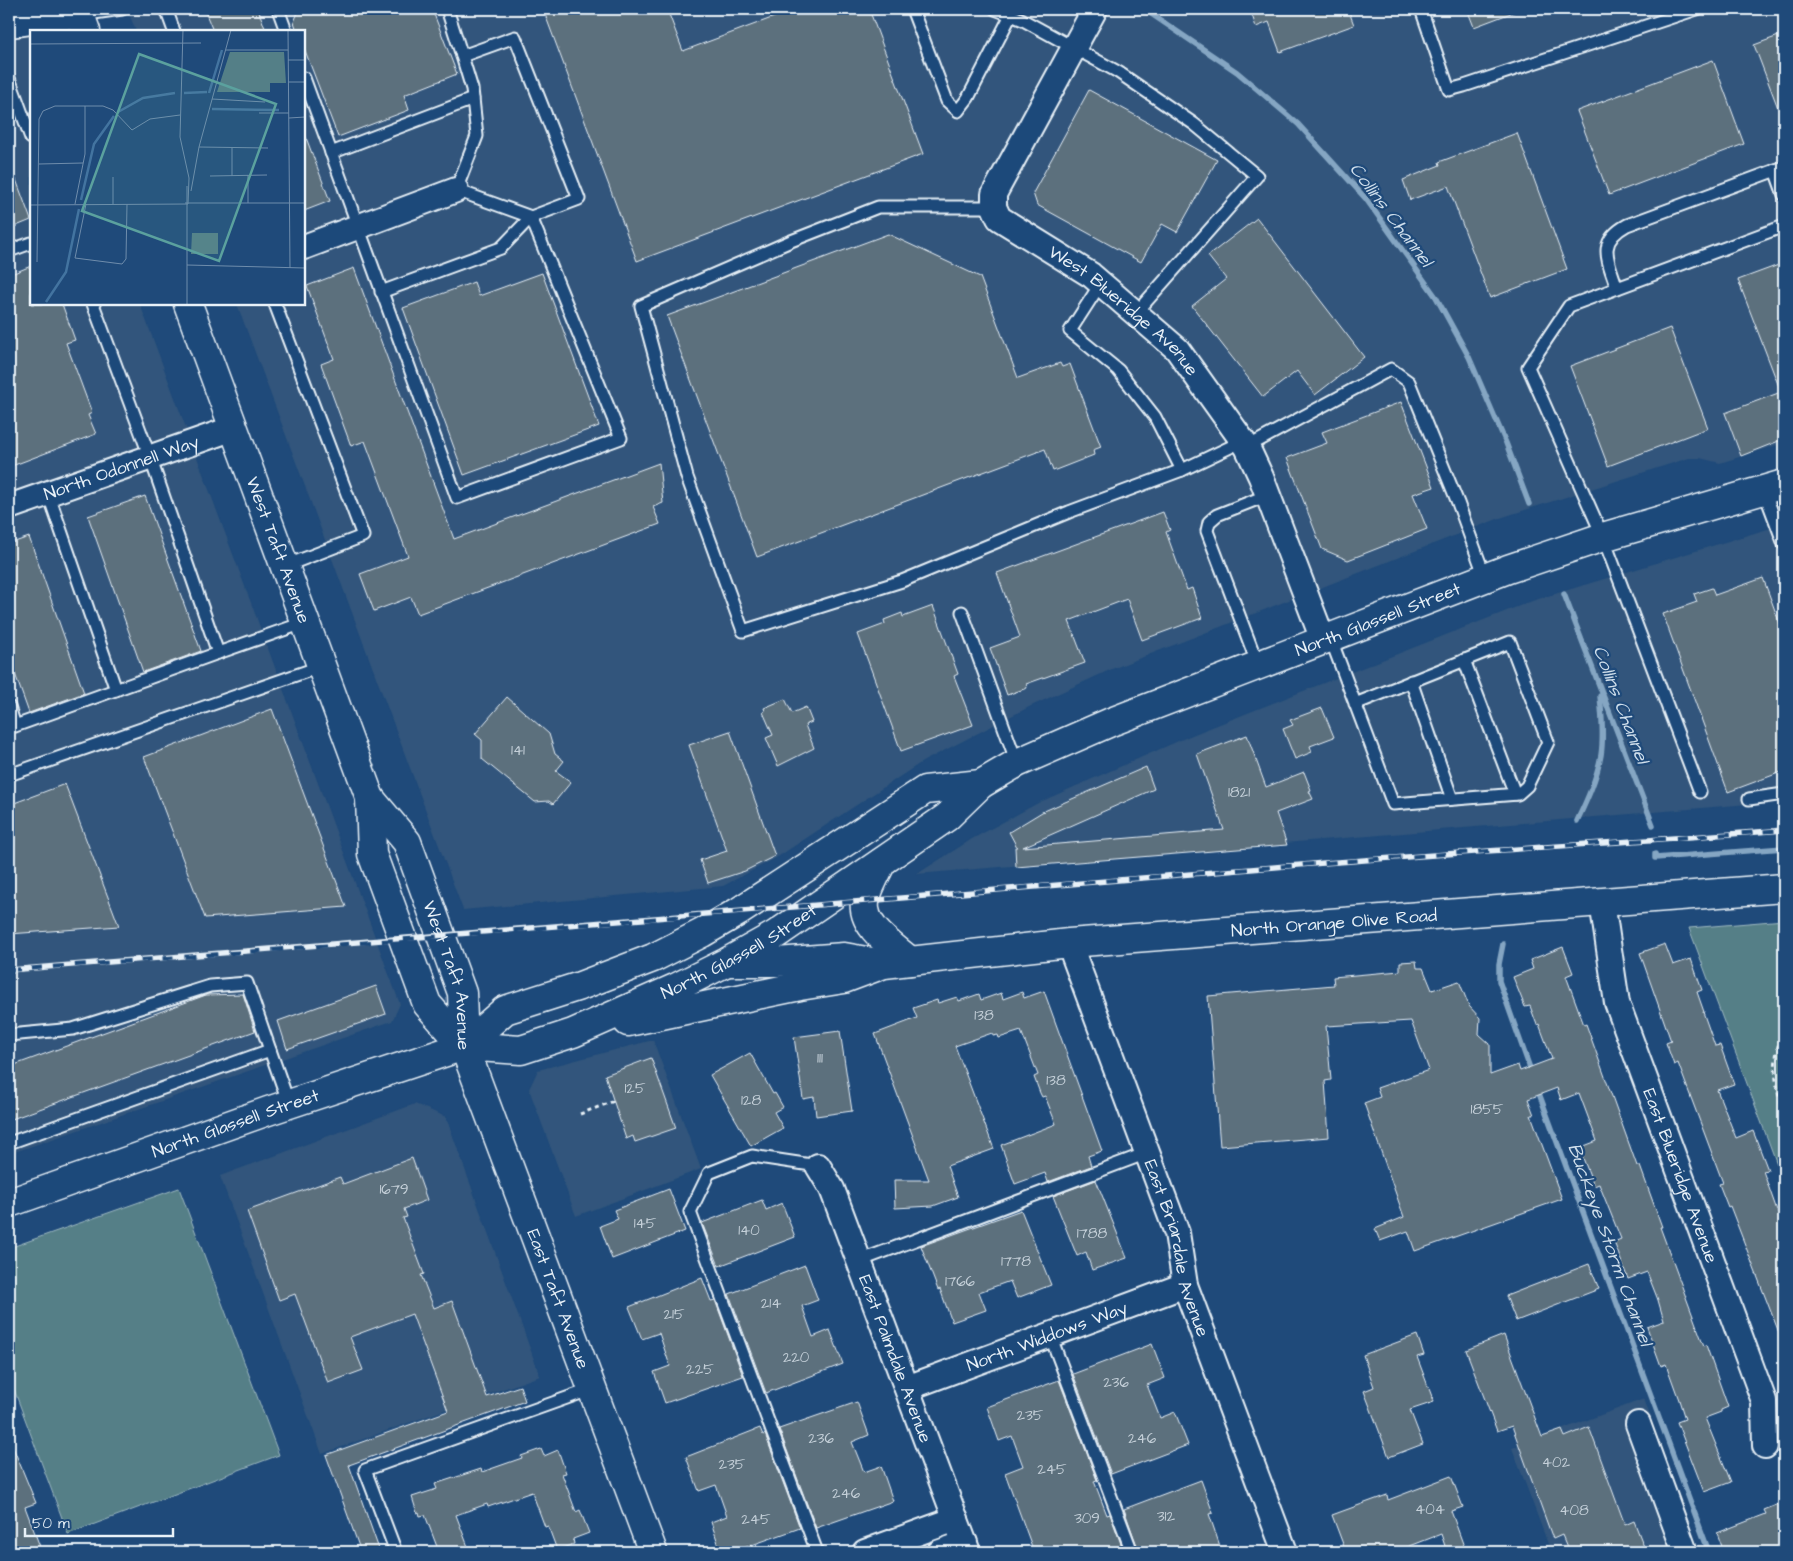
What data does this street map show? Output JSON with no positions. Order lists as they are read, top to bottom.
{
  "streets": {
    "main road": [
      "West Taft Avenue",
      "North Glassell Street",
      "North Orange Olive Road",
      "East Taft Avenue"
    ],
    "street": [
      "West Blueridge Avenue",
      "North Odonnell Way",
      "East Blueridge Avenue",
      "East Briardale Avenue",
      "North Widdows Way",
      "East Palmdale Avenue"
    ]
  },
  "crossings": [
    ["West Blueridge Avenue", "North Glassell Street"],
    ["North Odonnell Way", "West Taft Avenue"],
    ["West Taft Avenue", "North Glassell Street"],
    ["West Taft Avenue", "East Taft Avenue"],
    ["North Glassell Street", "North Orange Olive Road"],
    ["North Glassell Street", "East Taft Avenue"],
    ["North Orange Olive Road", "East Blueridge Avenue"],
    ["North Orange Olive Road", "East Briardale Avenue"],
    ["East Briardale Avenue", "North Widdows Way"],
    ["North Widdows Way", "East Palmdale Avenue"]
  ],
  "water": ["Collins Channel", "Buckeye Storm Channel"],
  "house_numbers": [
    "141",
    "1821",
    "138",
    "111",
    "138",
    "125",
    "128",
    "1855",
    "1679",
    "145",
    "140",
    "1788",
    "1778",
    "1766",
    "214",
    "215",
    "220",
    "225",
    "236",
    "235",
    "236",
    "246",
    "402",
    "235",
    "245",
    "246",
    "404",
    "408",
    "312",
    "309",
    "245"
  ],
  "scale_bar": "50 m"
}
